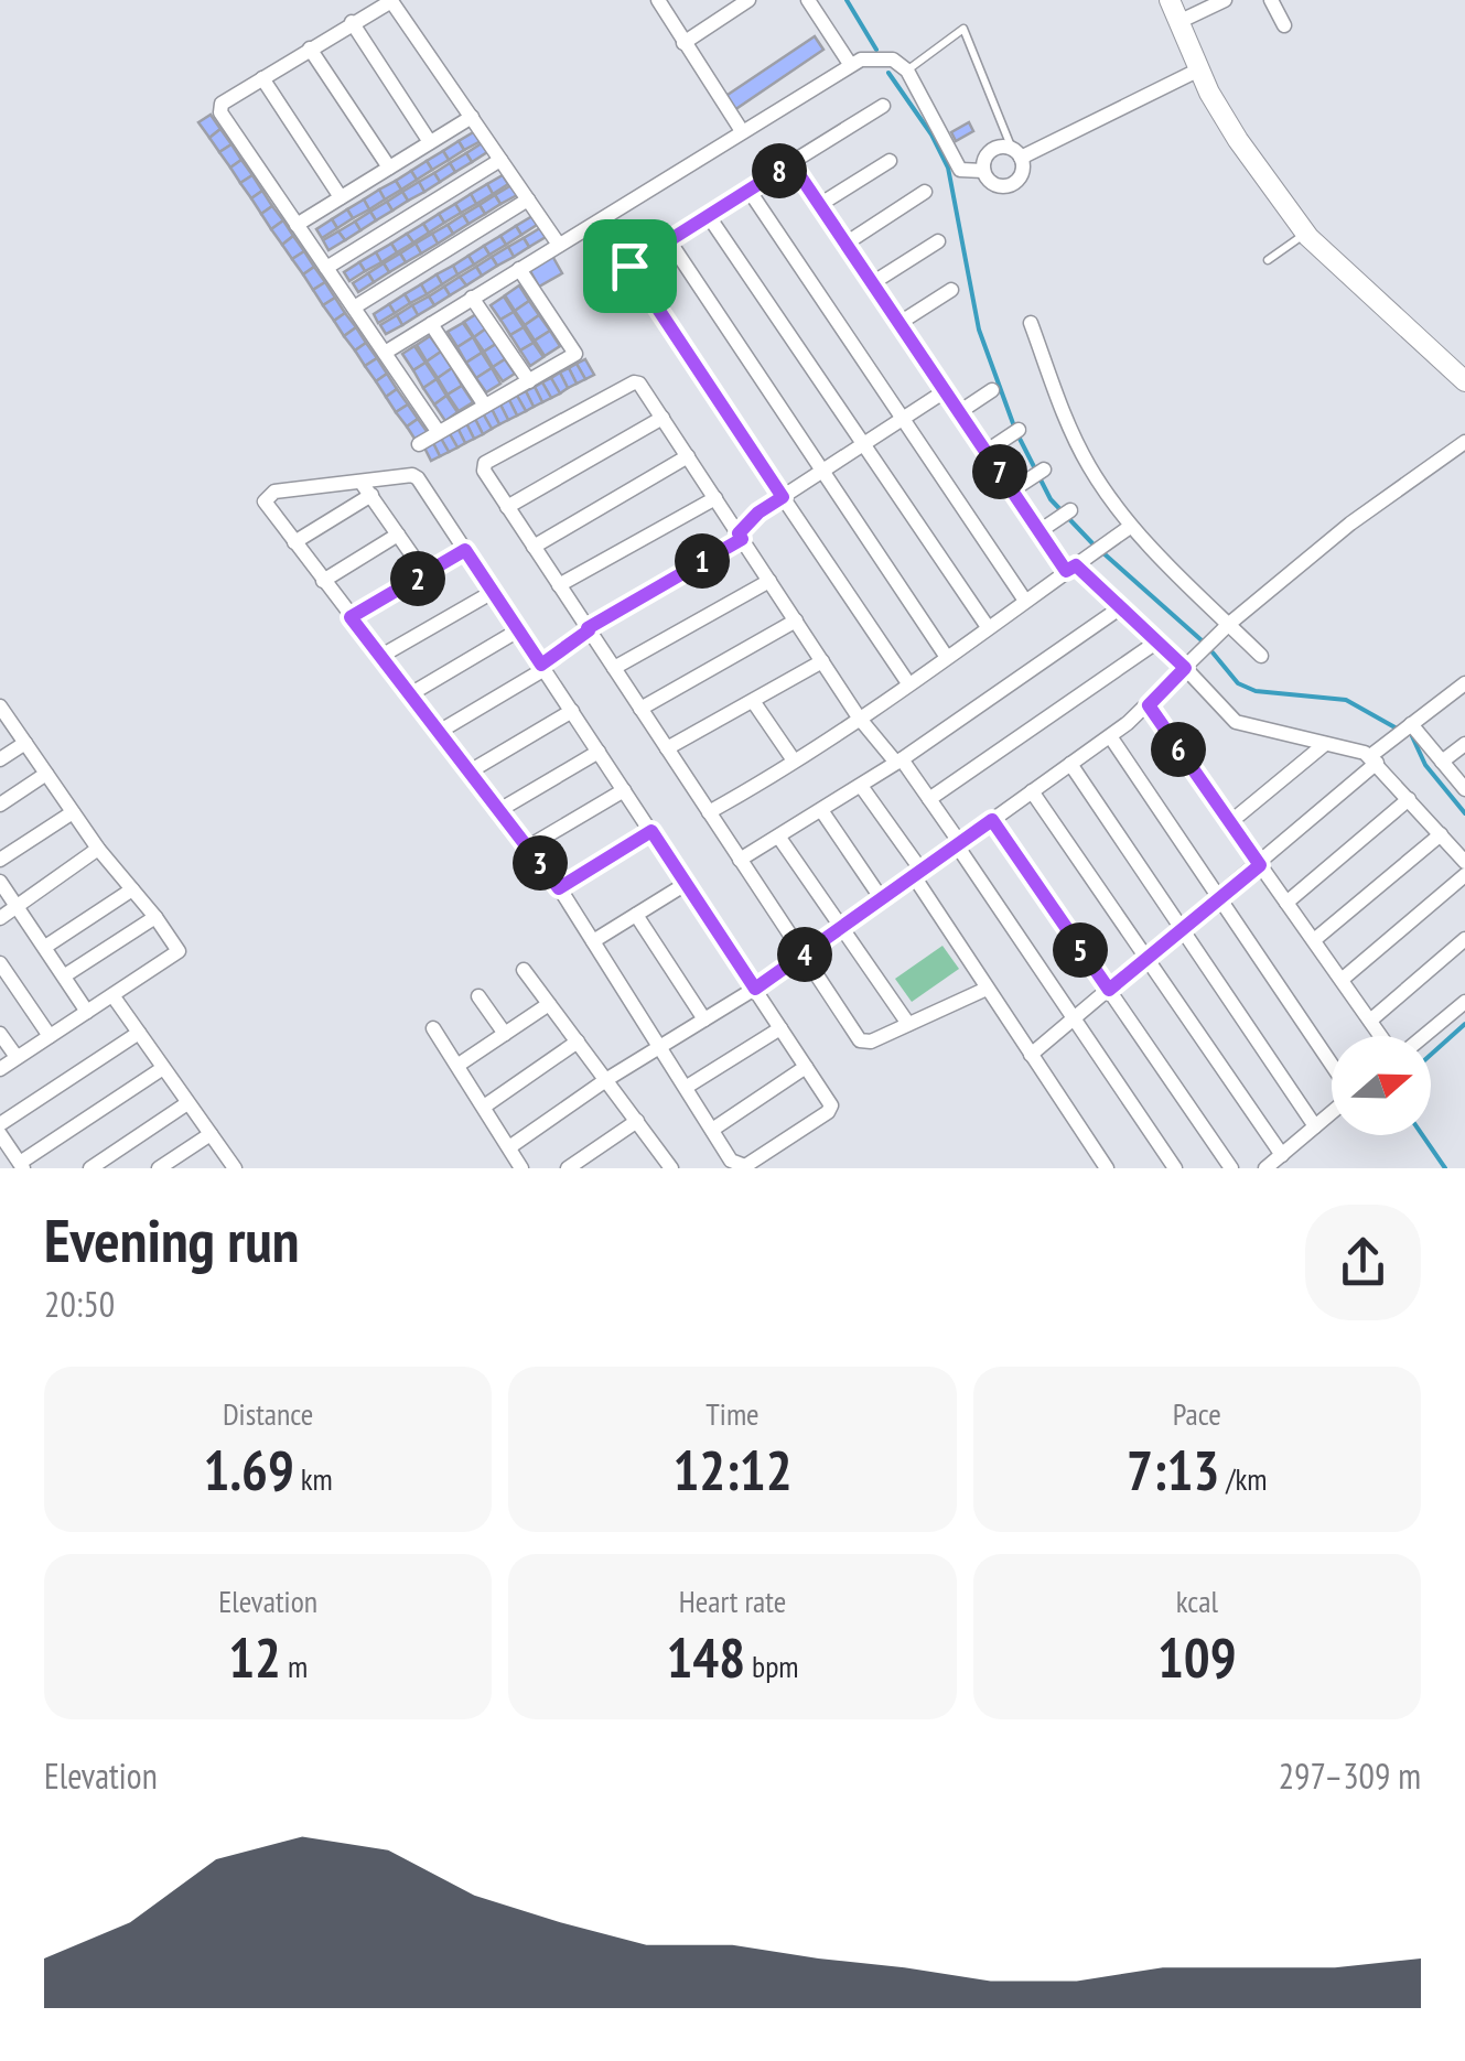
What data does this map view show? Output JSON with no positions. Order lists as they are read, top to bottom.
{
  "north": "right",
  "page": {
    "pins": [
      "8",
      "7",
      "1",
      "2",
      "6",
      "3",
      "5",
      "4"
    ],
    "heading": ["Evening run", "20:50"],
    "stats": [
      ["Distance", "1.69 km"],
      ["Time", "12:12"],
      ["Pace", "7:13 /km"],
      ["Elevation", "12 m"],
      ["Heart rate", "148 bpm"],
      ["kcal", "109"]
    ],
    "chart": ["Elevation", "297–309 m"]
  }
}
